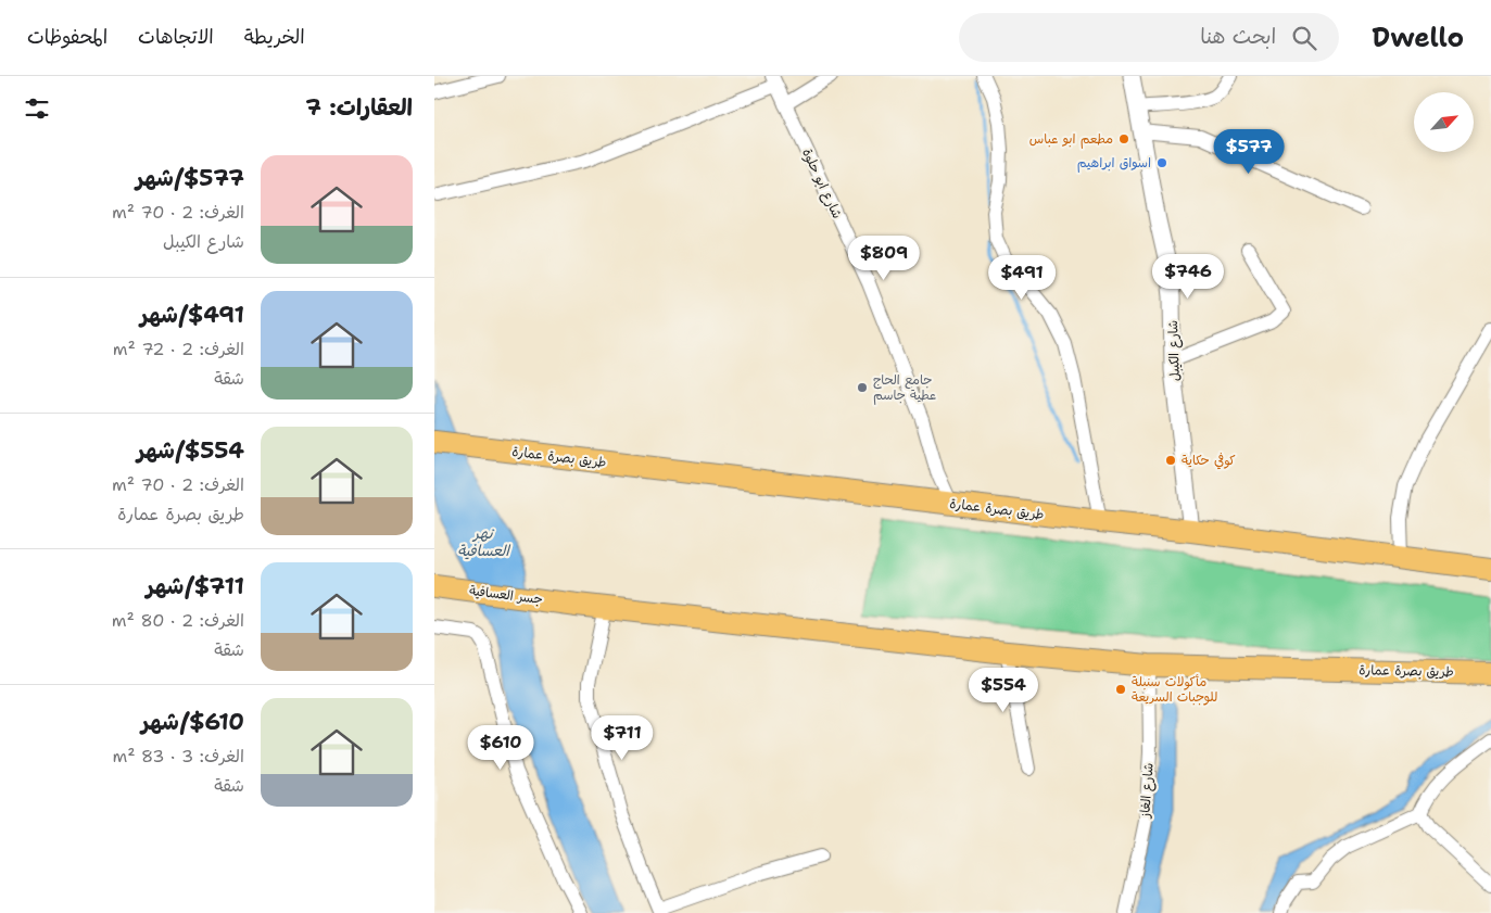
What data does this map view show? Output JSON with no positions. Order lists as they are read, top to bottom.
{
  "streets": {
    "highway": ["طريق بصرة عمارة", "جسر العسافية"],
    "street": ["شارع ابو حلوة", "شارع الكيبل", "شارع الغاز"]
  },
  "crossings": [
    ["شارع ابو حلوة", "طريق بصرة عمارة"],
    ["شارع الكيبل", "طريق بصرة عمارة"],
    ["طريق بصرة عمارة", "جسر العسافية"],
    ["طريق بصرة عمارة", "شارع الغاز"]
  ],
  "water": ["نهر العسافية"],
  "places": [
    "مطعم ابو عباس",
    "اسواق ابراهيم",
    "جامع الحاج عطية جاسم",
    "كوفي حكاية",
    "مأكولات سنبلة للوجبات السريعة"
  ],
  "north": "top right",
  "page": {
    "header": "Dwello",
    "search": "ابحث هنا",
    "nav": ["الخريطة", "الاتجاهات", "المحفوظات"],
    "heading": "العقارات: 7",
    "price": [
      "$577",
      "$809",
      "$746",
      "$491",
      "$554",
      "$711",
      "$610"
    ],
    "list": [
      {
        "name": "$577/شهر",
        "note": "الغرف: 2 · 70 m² · شارع الكيبل"
      },
      {
        "name": "$491/شهر",
        "note": "الغرف: 2 · 72 m² · شقة"
      },
      {
        "name": "$554/شهر",
        "note": "الغرف: 2 · 70 m² · طريق بصرة عمارة"
      },
      {
        "name": "$711/شهر",
        "note": "الغرف: 2 · 80 m² · شقة"
      },
      {
        "name": "$610/شهر",
        "note": "الغرف: 3 · 83 m² · شقة"
      }
    ]
  }
}
